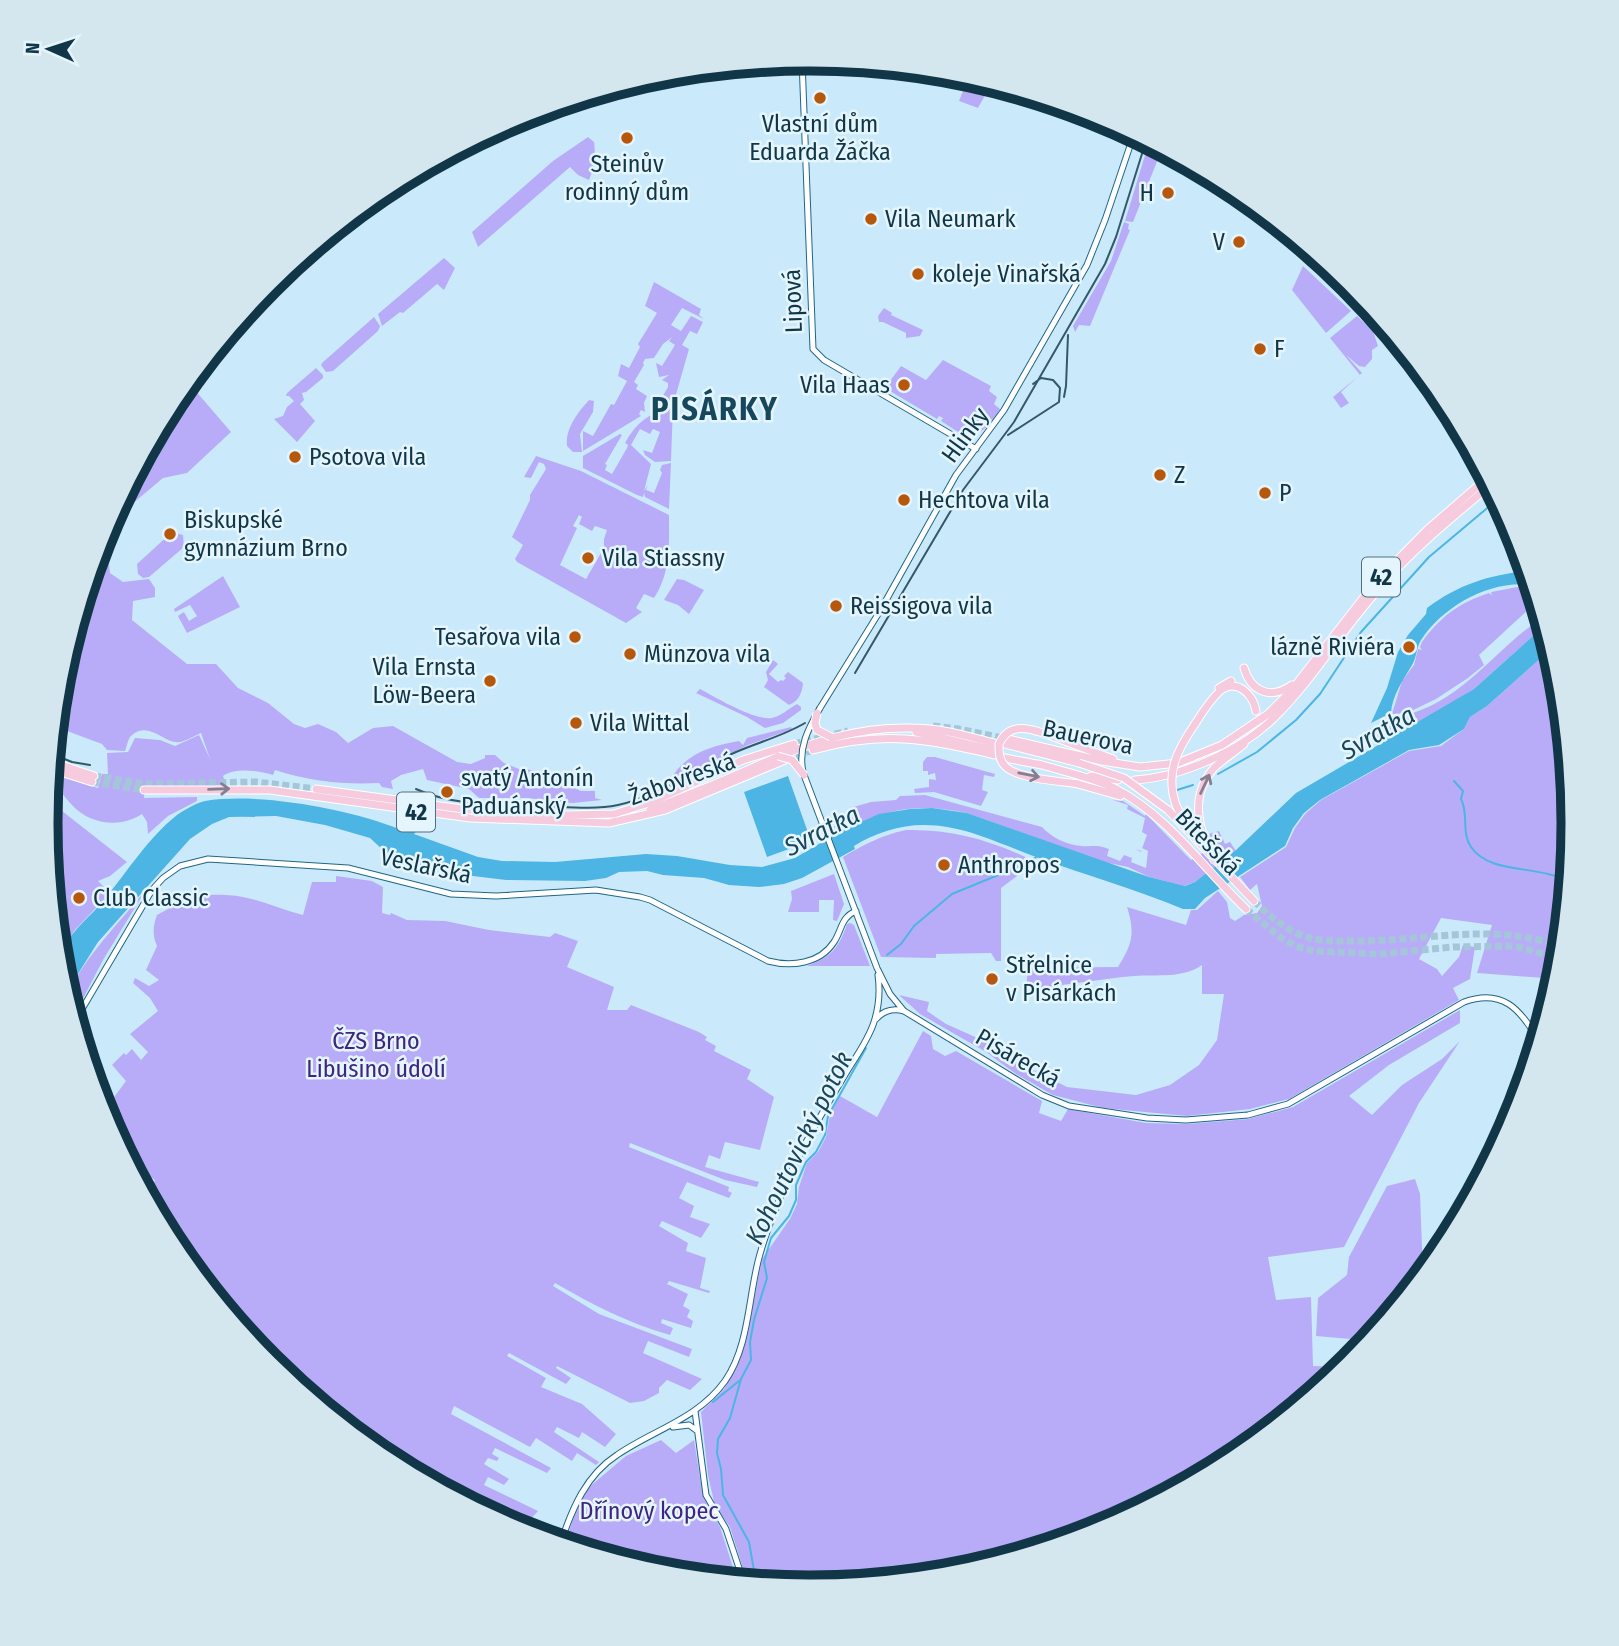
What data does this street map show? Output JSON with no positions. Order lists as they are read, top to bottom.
{
  "streets": {
    "highway": [
      "42",
      "Bauerova",
      "Žabovřeská",
      "Bítešská"
    ],
    "street": [
      "Lipová",
      "Hlinky",
      "Veslařská",
      "Pisárecká"
    ]
  },
  "crossings": [
    ["Lipová", "Hlinky"],
    ["Hlinky", "42"],
    ["Hlinky", "Pisárecká"],
    ["42", "Bauerova"],
    ["42", "Žabovřeská"],
    ["42", "Pisárecká"],
    ["Veslařská", "Pisárecká"]
  ],
  "districts": ["PISÁRKY"],
  "water": ["Svratka", "Kohoutovický potok"],
  "parks": ["ČZS Brno Libušino údolí", "Dřínový kopec"],
  "places": [
    "Vlastní dům Eduarda Žáčka",
    "Steinův rodinný dům",
    "H",
    "Vila Neumark",
    "V",
    "koleje Vinařská",
    "F",
    "Vila Haas",
    "Psotova vila",
    "Z",
    "P",
    "Hechtova vila",
    "Biskupské gymnázium Brno",
    "Vila Stiassny",
    "Reissigova vila",
    "Tesařova vila",
    "lázně Riviéra",
    "Münzova vila",
    "Vila Ernsta Löw-Beera",
    "Vila Wittal",
    "svatý Antonín Paduánský",
    "Anthropos",
    "Club Classic",
    "Střelnice v Pisárkách"
  ],
  "north": "left"
}
